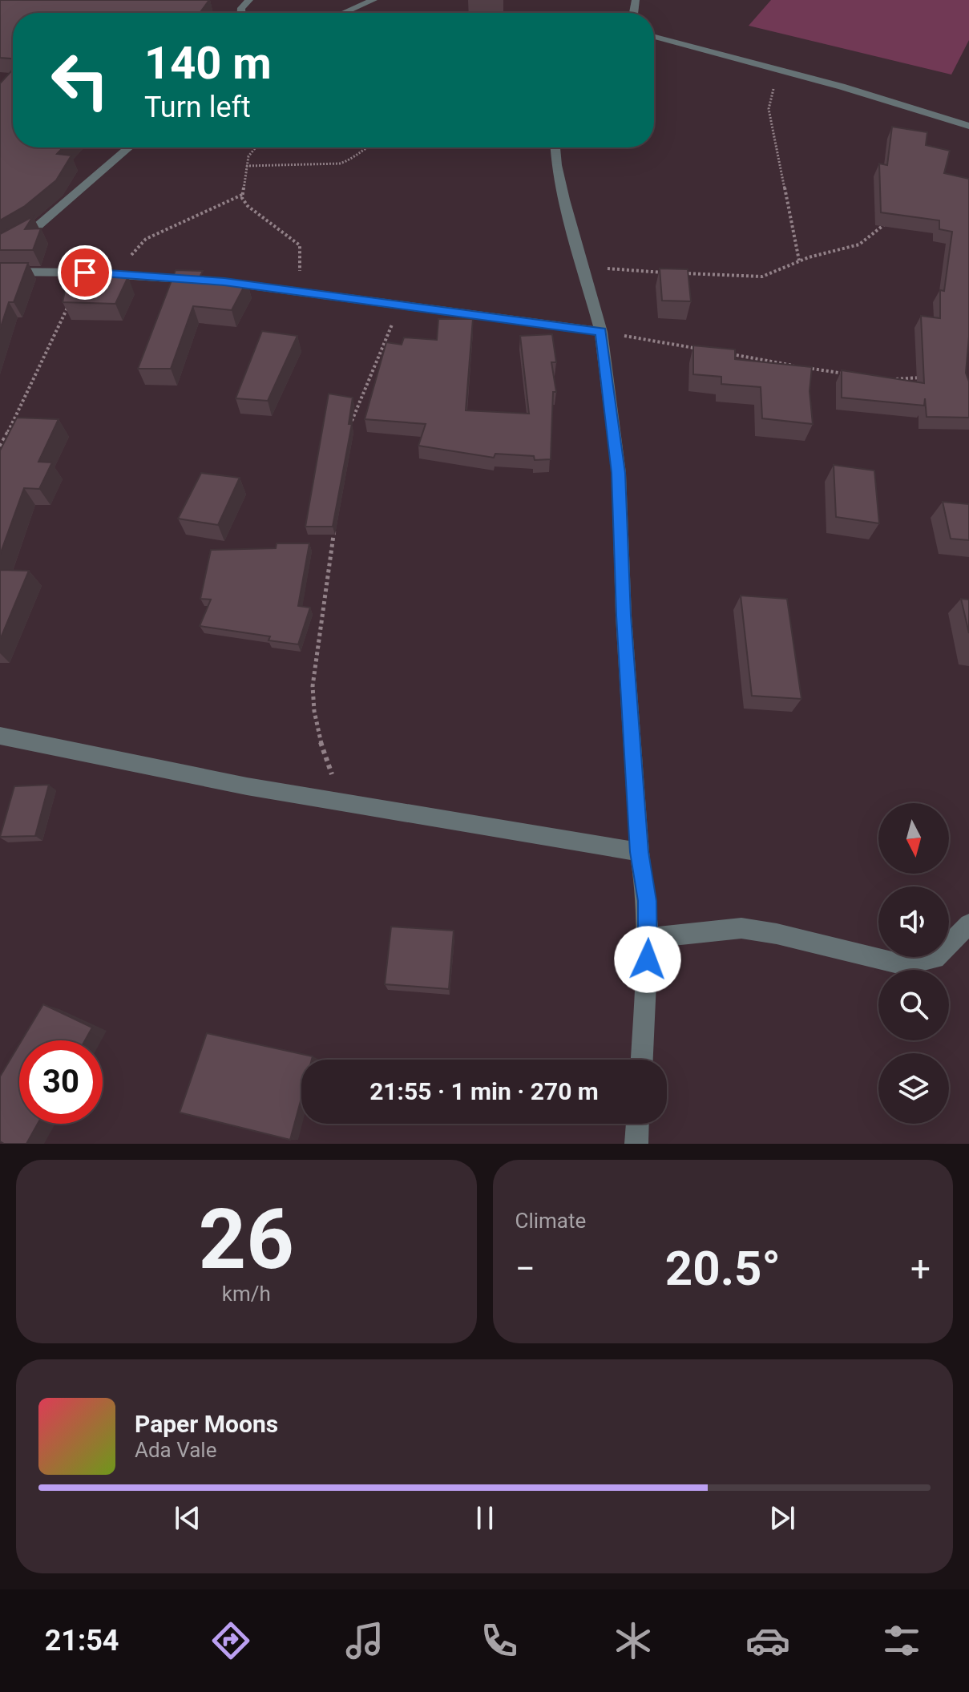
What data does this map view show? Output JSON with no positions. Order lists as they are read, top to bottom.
{
  "north": "bottom",
  "page": {
    "turn": ["140 m", "Turn left"],
    "limit": "30",
    "trip": "21:55 · 1 min · 270 m",
    "tile": [
      ["26", "km/h"],
      "Climate"
    ],
    "heat": ["−", "20.5°", "+"],
    "song": ["Paper Moons", "Ada Vale"],
    "tabs": "21:54"
  }
}
